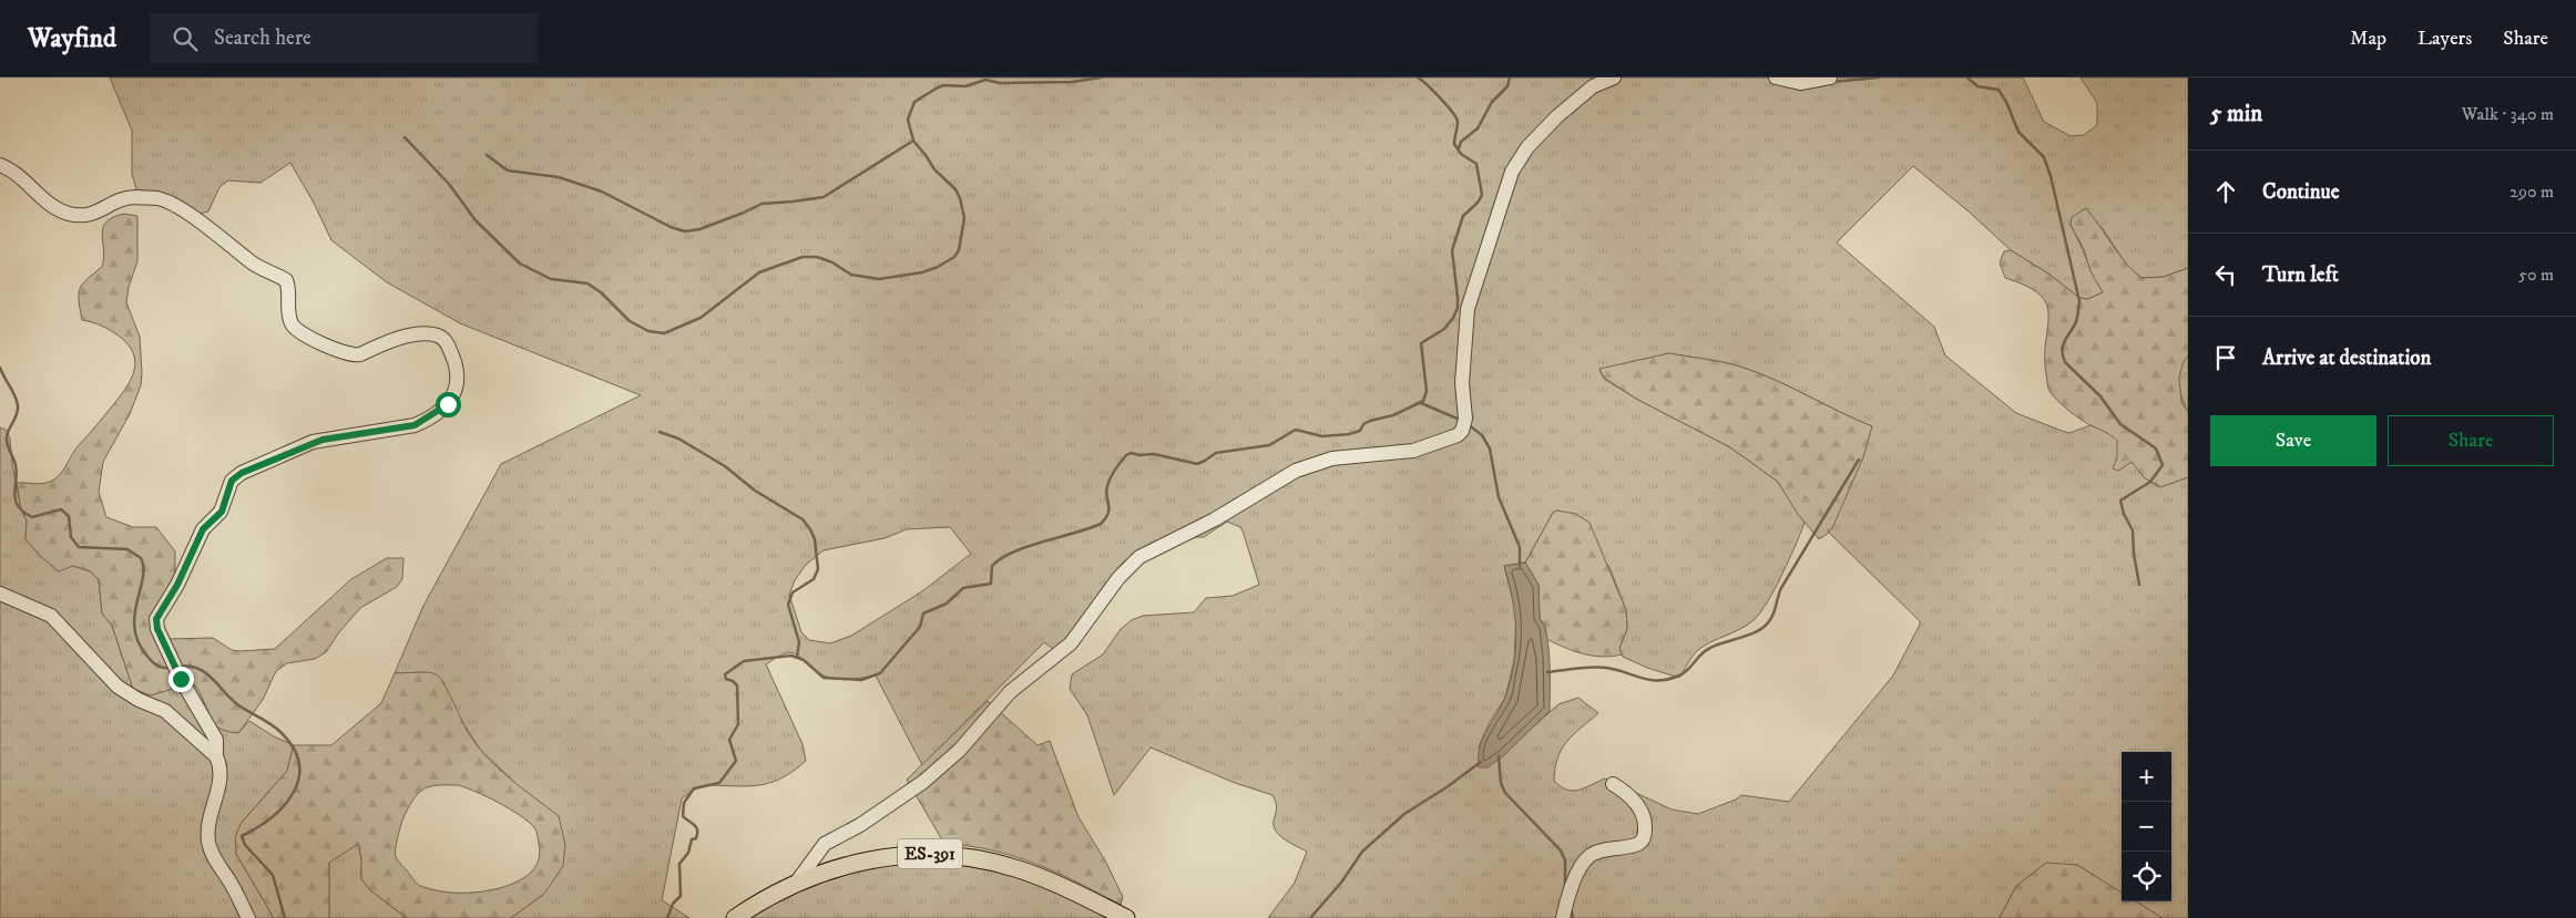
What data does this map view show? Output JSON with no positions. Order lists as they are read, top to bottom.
{
  "streets": {
    "main road": ["ES-391"]
  },
  "page": {
    "header": "Wayfind",
    "search": "Search here",
    "nav": ["Map", "Layers", "Share"],
    "heading": ["5 min", "Walk · 340 m"],
    "list": [
      ["Continue", "290 m"],
      ["Turn left", "50 m"],
      "Arrive at destination"
    ],
    "buttons": ["Save", "Share"],
    "map_buttons": ["+", "−"]
  }
}
